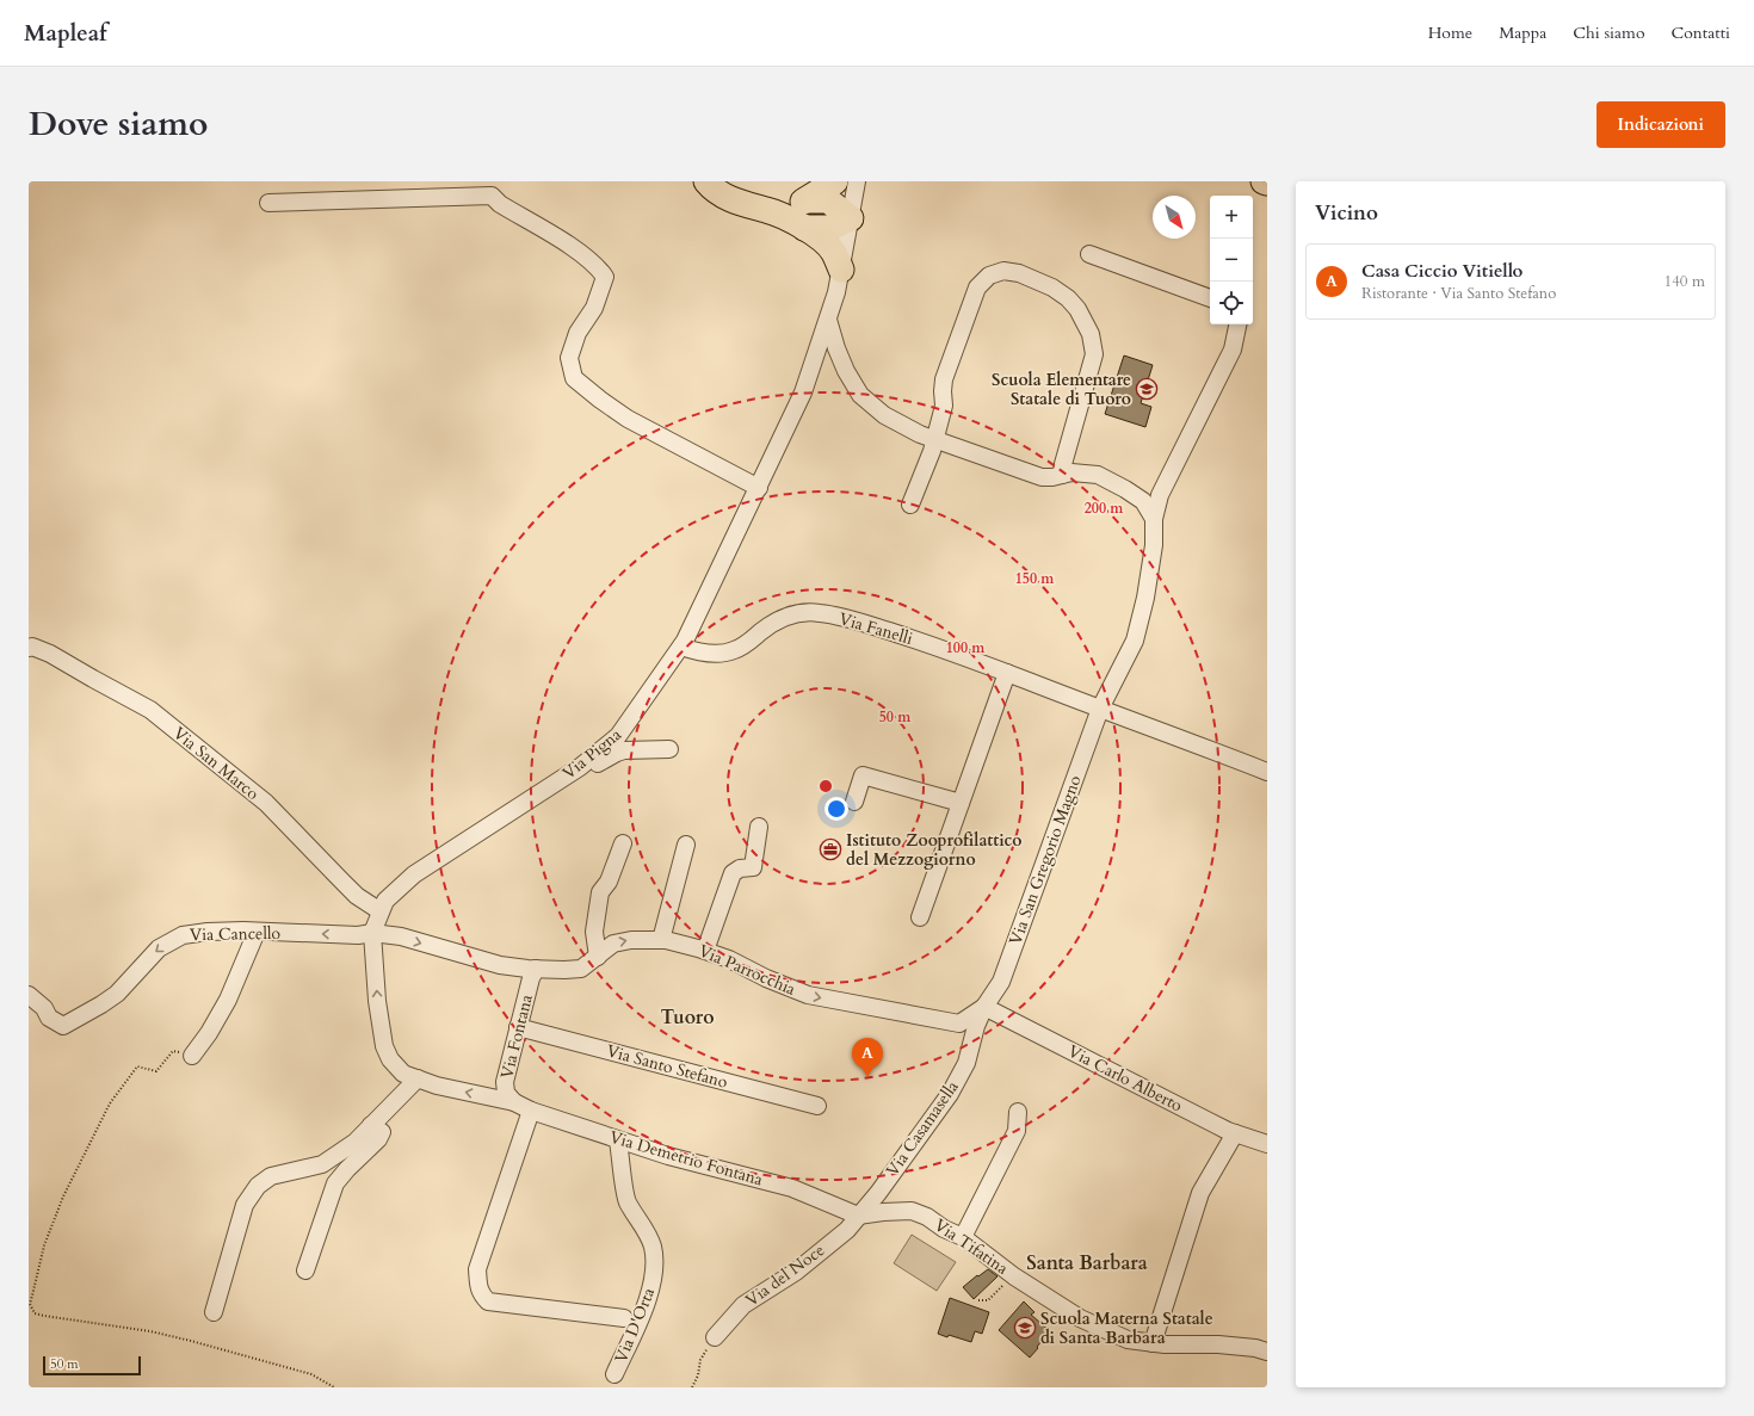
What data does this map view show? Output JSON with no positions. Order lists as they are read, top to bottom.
{
  "streets": {
    "street": [
      "Via Fanelli",
      "Via Pigna",
      "Via San Marco",
      "Via San Gregorio Magno",
      "Via Cancello",
      "Via Parrocchia",
      "Via Fontana",
      "Via Santo Stefano",
      "Via Carlo Alberto",
      "Via Casamasella",
      "Via Demetrio Fontana",
      "Via Tifatina",
      "Via del Noce",
      "Via D'Orta"
    ]
  },
  "crossings": [
    ["Via Fanelli", "Via Pigna"],
    ["Via Fanelli", "Via San Gregorio Magno"],
    ["Via Pigna", "Via San Marco"],
    ["Via Pigna", "Via Cancello"],
    ["Via Pigna", "Via Parrocchia"],
    ["Via Pigna", "Via Demetrio Fontana"],
    ["Via San Gregorio Magno", "Via Parrocchia"],
    ["Via San Gregorio Magno", "Via Carlo Alberto"],
    ["Via San Gregorio Magno", "Via Casamasella"],
    ["Via Cancello", "Via Parrocchia"],
    ["Via Cancello", "Via Demetrio Fontana"],
    ["Via Parrocchia", "Via Fontana"],
    ["Via Parrocchia", "Via Carlo Alberto"],
    ["Via Parrocchia", "Via Casamasella"],
    ["Via Parrocchia", "Via Demetrio Fontana"],
    ["Via Fontana", "Via Santo Stefano"],
    ["Via Fontana", "Via Demetrio Fontana"],
    ["Via Carlo Alberto", "Via Casamasella"],
    ["Via Casamasella", "Via Demetrio Fontana"],
    ["Via Casamasella", "Via Tifatina"],
    ["Via Casamasella", "Via del Noce"],
    ["Via Demetrio Fontana", "Via Tifatina"],
    ["Via Demetrio Fontana", "Via del Noce"],
    ["Via Demetrio Fontana", "Via D'Orta"],
    ["Via Tifatina", "Via del Noce"]
  ],
  "one_way": ["Via Cancello", "Via Parrocchia", "Via Demetrio Fontana"],
  "districts": ["Tuoro", "Santa Barbara"],
  "places": {
    "school or university": ["Scuola Elementare Statale di Tuoro", "Scuola Materna Statale di Santa Barbara"],
    "office": ["Istituto Zooprofilattico del Mezzogiorno"]
  },
  "scale_bar": "50 m",
  "north": "bottom right",
  "page": {
    "header": "Mapleaf",
    "nav": [
      "Home",
      "Mappa",
      "Chi siamo",
      "Contatti"
    ],
    "title": "Dove siamo",
    "buttons": "Indicazioni",
    "heading": "Vicino",
    "map_buttons": ["+", "−"],
    "list": [
      {
        "mark": "A",
        "name": "Casa Ciccio Vitiello",
        "note": "Ristorante · Via Santo Stefano",
        "value": "140 m"
      }
    ],
    "pins": "A",
    "scale": "50 m"
  },
  "rings": [
    "200 m",
    "150 m",
    "100 m",
    "50 m"
  ]
}
